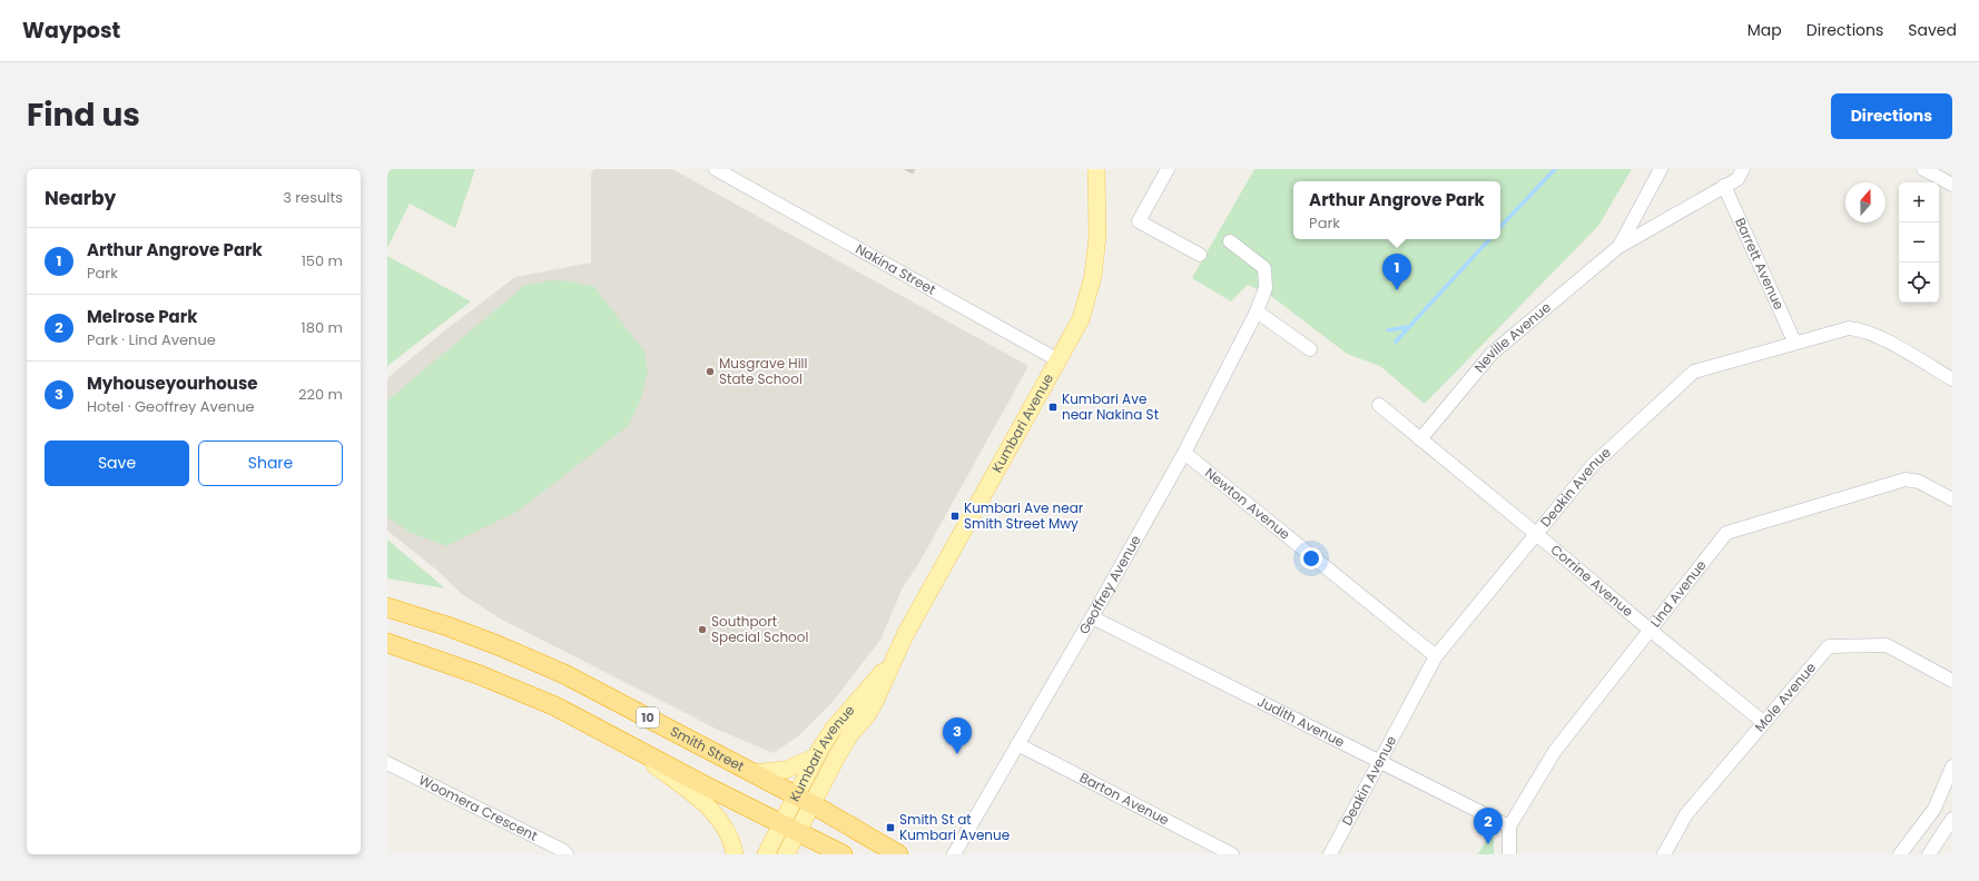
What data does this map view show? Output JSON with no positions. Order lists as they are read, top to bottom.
{
  "streets": {
    "highway": ["10", "Smith Street"],
    "main road": ["Kumbari Avenue"],
    "street": [
      "Barrett Avenue",
      "Nakina Street",
      "Neville Avenue",
      "Deakin Avenue",
      "Newton Avenue",
      "Corrine Avenue",
      "Geoffrey Avenue",
      "Lind Avenue",
      "Mole Avenue",
      "Judith Avenue",
      "Barton Avenue",
      "Woomera Crescent"
    ]
  },
  "crossings": [
    ["Barrett Avenue", "Neville Avenue"],
    ["Barrett Avenue", "Deakin Avenue"],
    ["Nakina Street", "Kumbari Avenue"],
    ["Neville Avenue", "Corrine Avenue"],
    ["Kumbari Avenue", "10"],
    ["Kumbari Avenue", "Smith Street"],
    ["Deakin Avenue", "Newton Avenue"],
    ["Deakin Avenue", "Corrine Avenue"],
    ["Deakin Avenue", "Judith Avenue"],
    ["Newton Avenue", "Geoffrey Avenue"],
    ["Corrine Avenue", "Lind Avenue"],
    ["Corrine Avenue", "Mole Avenue"],
    ["Geoffrey Avenue", "Judith Avenue"],
    ["Geoffrey Avenue", "Barton Avenue"],
    ["Lind Avenue", "Judith Avenue"]
  ],
  "places": {
    "other": ["Musgrave Hill State School", "Southport Special School"],
    "transit": ["Kumbari Ave near Nakina St", "Kumbari Ave near Smith Street Mwy", "Smith St at Kumbari Avenue"]
  },
  "north": "top",
  "page": {
    "header": "Waypost",
    "nav": ["Map", "Directions", "Saved"],
    "title": "Find us",
    "buttons": [
      "Directions",
      ["Save", "Share"]
    ],
    "heading": ["Nearby", "3 results"],
    "popup": ["Arthur Angrove Park", "Park"],
    "map_buttons": ["+", "−"],
    "list": [
      {
        "mark": "1",
        "name": "Arthur Angrove Park",
        "note": "Park",
        "value": "150 m"
      },
      {
        "mark": "2",
        "name": "Melrose Park",
        "note": "Park · Lind Avenue",
        "value": "180 m"
      },
      {
        "mark": "3",
        "name": "Myhouseyourhouse",
        "note": "Hotel · Geoffrey Avenue",
        "value": "220 m"
      }
    ],
    "pins": ["1", "3", "2"]
  }
}
